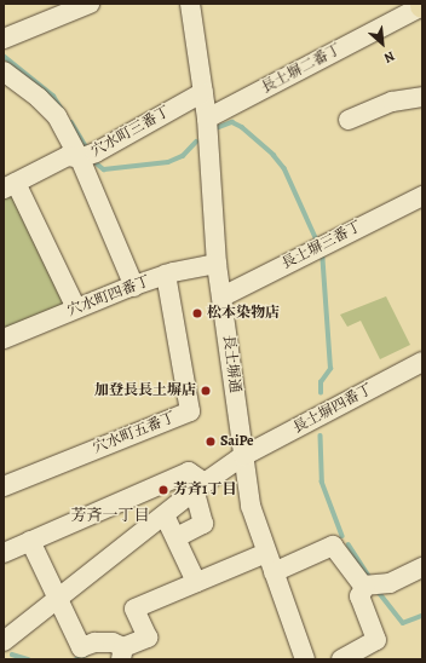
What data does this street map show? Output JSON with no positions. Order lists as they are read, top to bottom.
{
  "streets": {
    "street": [
      "長土塀二番丁",
      "穴水町三番丁",
      "長土塀三番丁",
      "穴水町四番丁",
      "長土塀通",
      "長土塀四番丁",
      "穴水町五番丁"
    ]
  },
  "crossings": [
    ["長土塀二番丁", "長土塀通"],
    ["穴水町三番丁", "長土塀通"],
    ["長土塀三番丁", "長土塀通"],
    ["穴水町四番丁", "長土塀通"],
    ["穴水町四番丁", "穴水町五番丁"],
    ["長土塀通", "長土塀四番丁"]
  ],
  "districts": ["芳斉一丁目"],
  "places": [
    "松本染物店",
    "加登長長土塀店",
    "SaiPe",
    "芳斉1丁目"
  ],
  "north": "bottom right"
}
